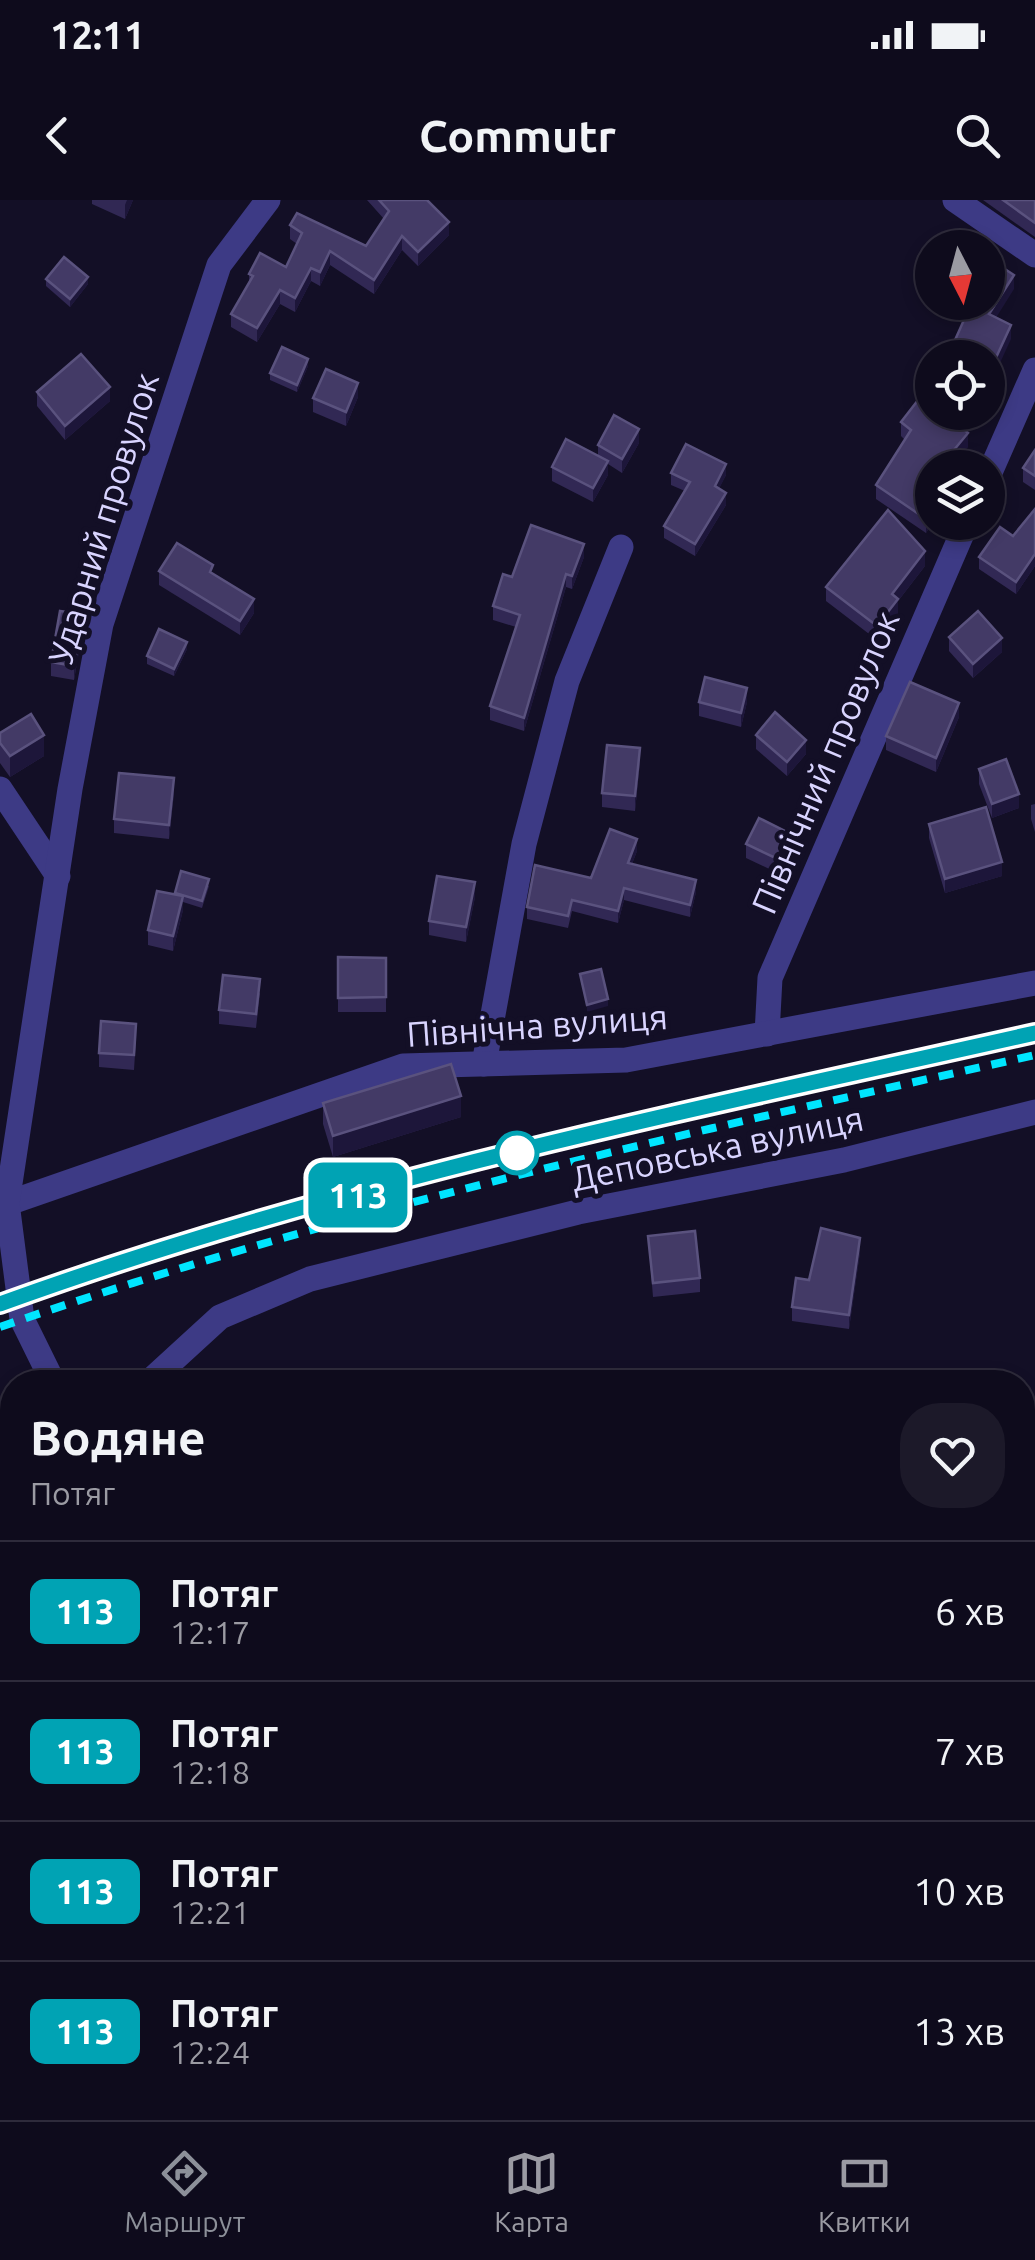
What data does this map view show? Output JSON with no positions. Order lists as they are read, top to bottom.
{
  "streets": {
    "street": [
      "Ударний провулок",
      "Північний провулок",
      "Північна вулиця",
      "Деповська вулиця"
    ]
  },
  "crossings": [
    ["Ударний провулок", "Північна вулиця"],
    ["Північний провулок", "Північна вулиця"]
  ],
  "north": "bottom",
  "page": {
    "status": "12:11",
    "header": "Commutr",
    "on_map": "113",
    "heading": ["Водяне", "Потяг"],
    "list": [
      {
        "mark": "113",
        "name": "Потяг",
        "note": "12:17",
        "value": "6 хв"
      },
      {
        "mark": "113",
        "name": "Потяг",
        "note": "12:18",
        "value": "7 хв"
      },
      {
        "mark": "113",
        "name": "Потяг",
        "note": "12:21",
        "value": "10 хв"
      },
      {
        "mark": "113",
        "name": "Потяг",
        "note": "12:24",
        "value": "13 хв"
      }
    ],
    "tabs": ["Маршрут", "Карта", "Квитки"]
  }
}
